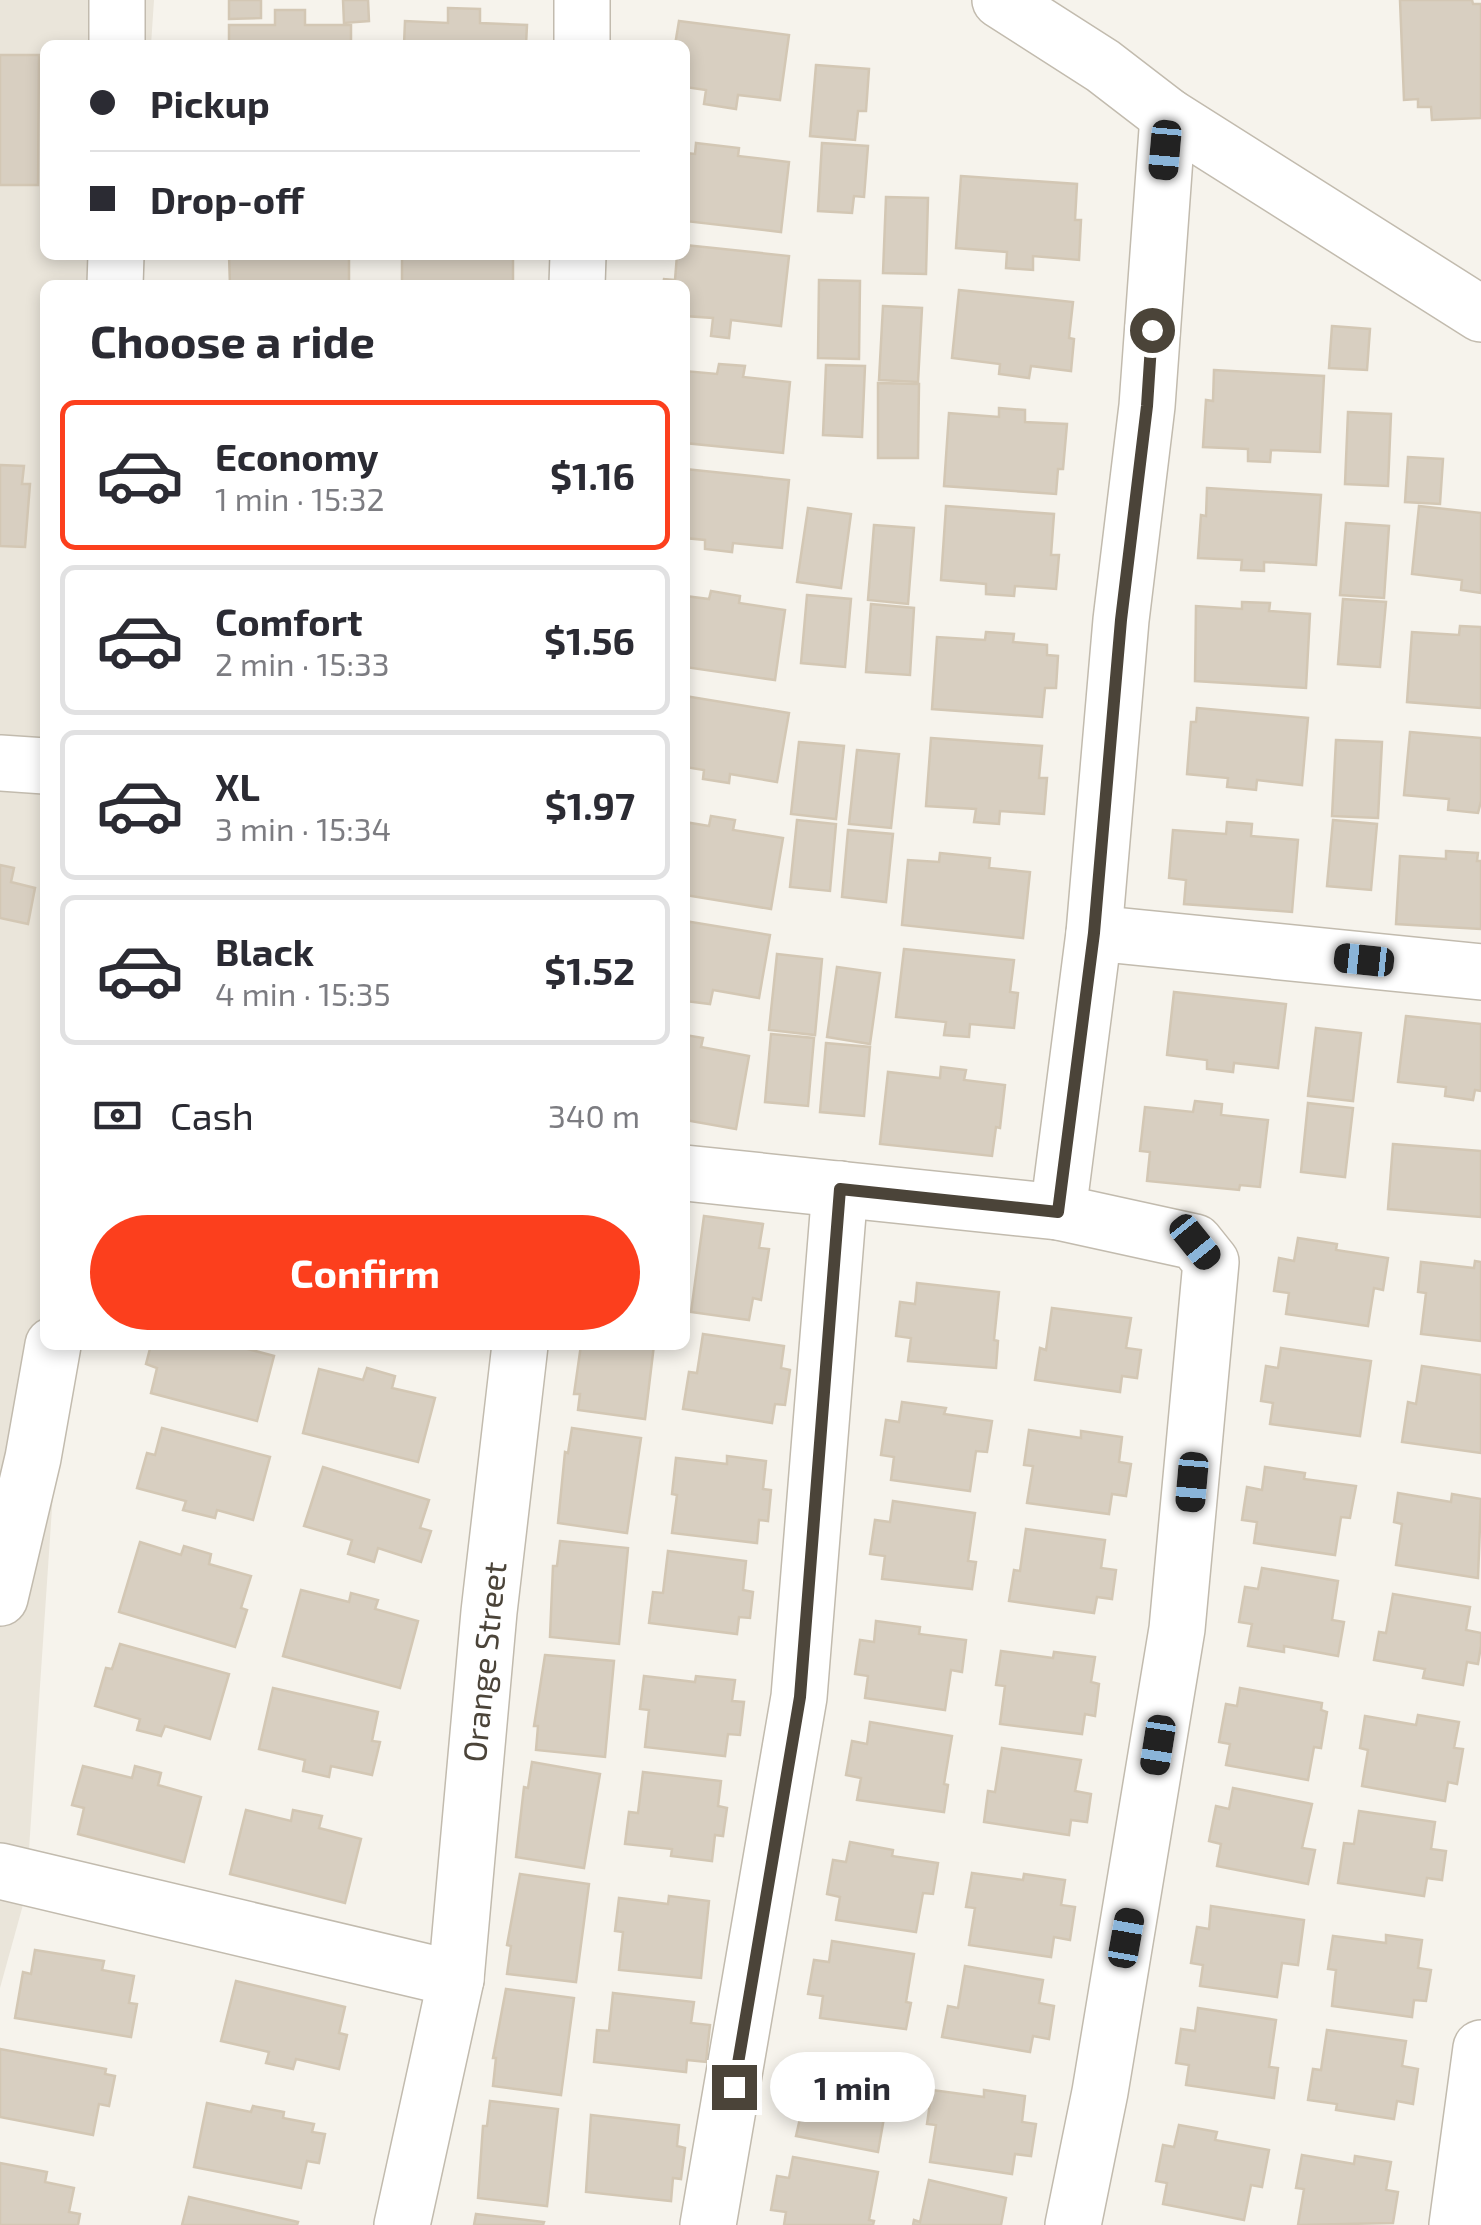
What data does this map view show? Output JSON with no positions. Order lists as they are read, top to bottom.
{
  "streets": {
    "street": ["Orange Street"]
  },
  "page": {
    "banner": ["Pickup", "Drop-off"],
    "heading": "Choose a ride",
    "list": [
      {
        "name": "Economy",
        "note": "1 min · 15:32",
        "value": "$1.16"
      },
      {
        "name": "Comfort",
        "note": "2 min · 15:33",
        "value": "$1.56"
      },
      {
        "name": "XL",
        "note": "3 min · 15:34",
        "value": "$1.97"
      },
      {
        "name": "Black",
        "note": "4 min · 15:35",
        "value": "$1.52"
      }
    ],
    "pay": ["Cash", "340 m"],
    "buttons": "Confirm",
    "bubble": "1 min"
  }
}
